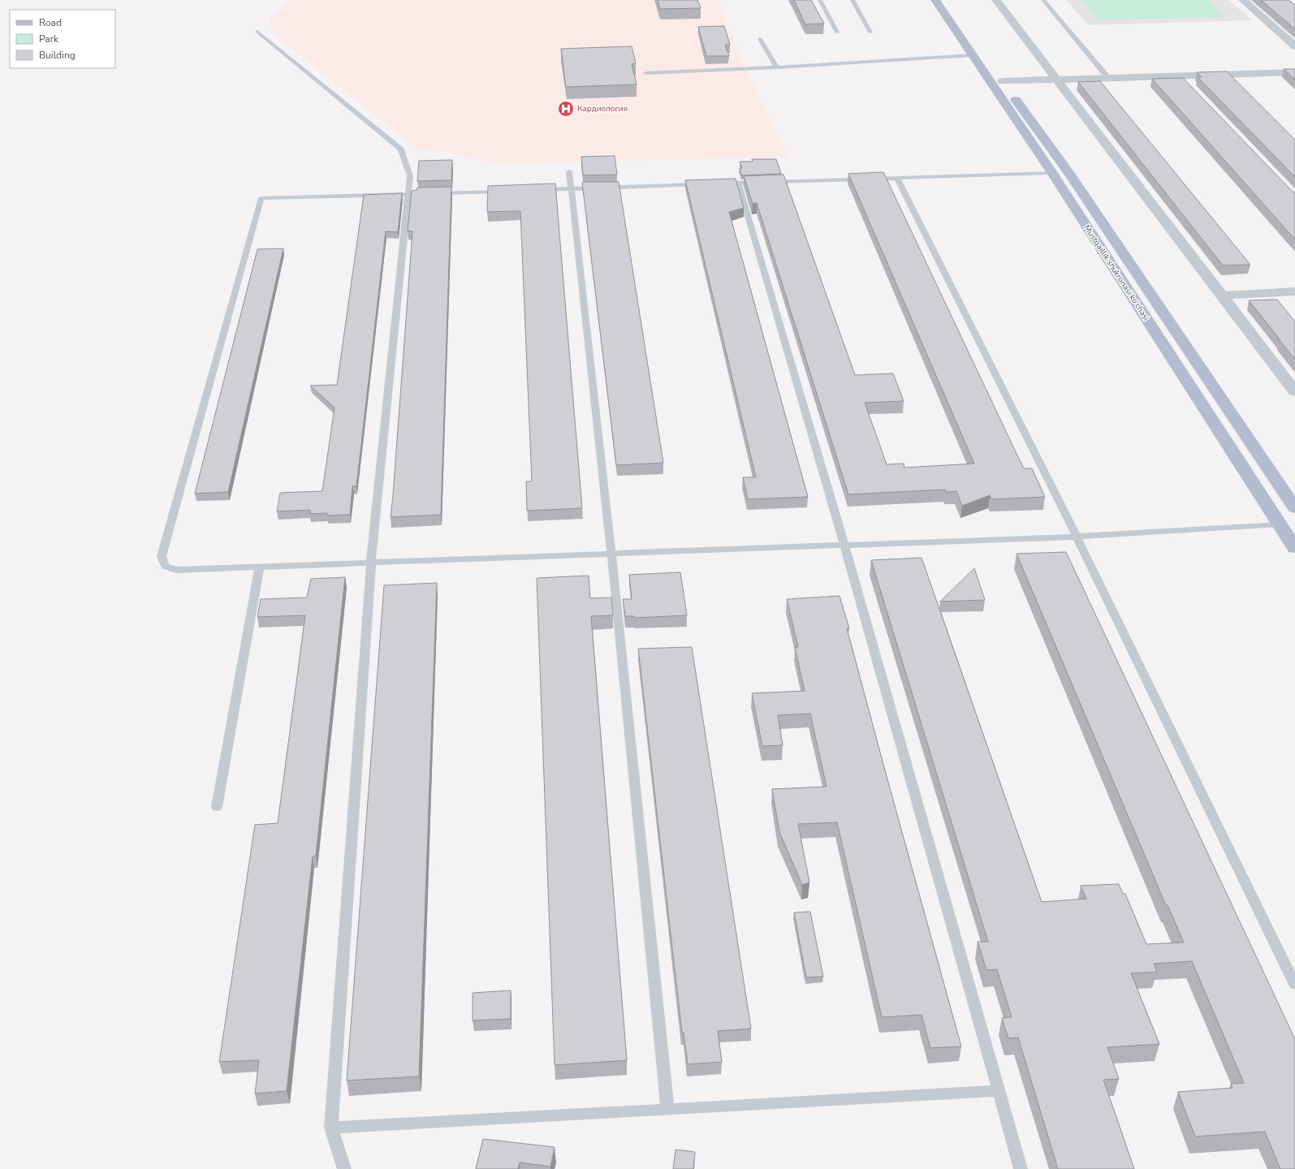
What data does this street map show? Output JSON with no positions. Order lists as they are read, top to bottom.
{
  "streets": {
    "main road": ["Mustqaillik shukronasi ko'chasi"]
  },
  "places": {
    "hospital": ["Кардиология"]
  },
  "legend": ["Road", "Park", "Building"]
}
